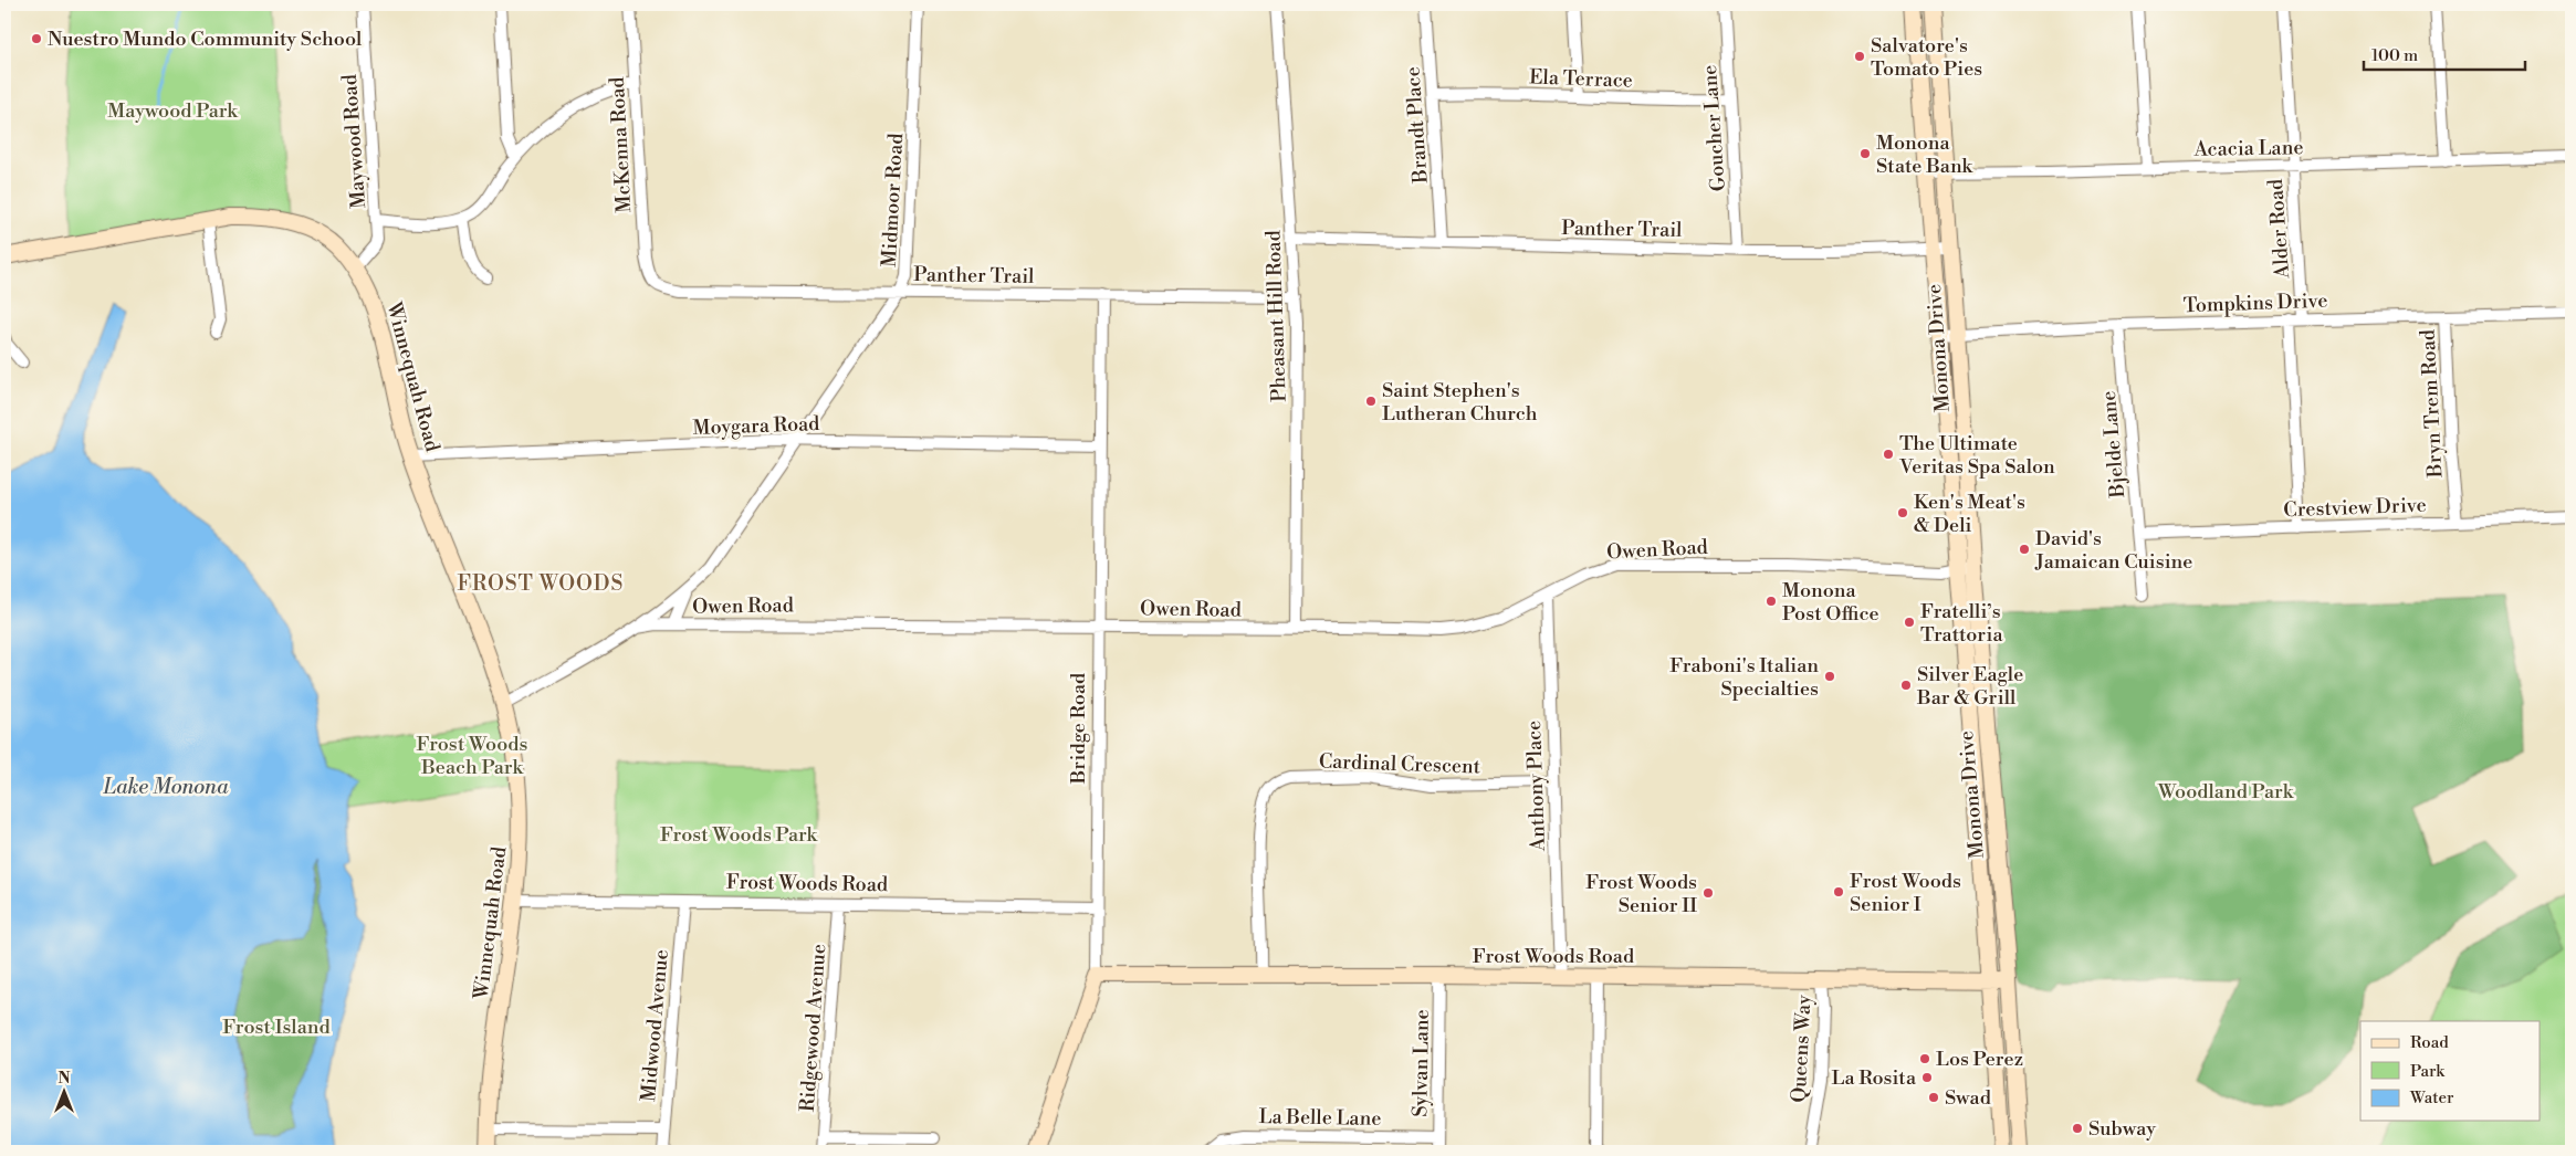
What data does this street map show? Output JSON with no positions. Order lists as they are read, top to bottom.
{
  "streets": {
    "street": [
      "Ela Terrace",
      "Brandt Place",
      "Goucher Lane",
      "Maywood Road",
      "McKenna Road",
      "Acacia Lane",
      "Midmoor Road",
      "Panther Trail",
      "Alder Road",
      "Tompkins Drive",
      "Pheasant Hill Road",
      "Monona Drive",
      "Winnequah Road",
      "Bryn Trem Road",
      "Moygara Road",
      "Bjelde Lane",
      "Crestview Drive",
      "Owen Road",
      "Bridge Road",
      "Cardinal Crescent",
      "Anthony Place",
      "Frost Woods Road",
      "Midwood Avenue",
      "Ridgewood Avenue",
      "Queens Way",
      "Sylvan Lane",
      "La Belle Lane"
    ]
  },
  "crossings": [
    ["Ela Terrace", "Brandt Place"],
    ["Ela Terrace", "Goucher Lane"],
    ["Brandt Place", "Panther Trail"],
    ["Goucher Lane", "Panther Trail"],
    ["Maywood Road", "Winnequah Road"],
    ["McKenna Road", "Panther Trail"],
    ["Acacia Lane", "Alder Road"],
    ["Acacia Lane", "Monona Drive"],
    ["Midmoor Road", "Panther Trail"],
    ["Midmoor Road", "Moygara Road"],
    ["Midmoor Road", "Owen Road"],
    ["Panther Trail", "Pheasant Hill Road"],
    ["Panther Trail", "Monona Drive"],
    ["Panther Trail", "Bridge Road"],
    ["Alder Road", "Tompkins Drive"],
    ["Tompkins Drive", "Monona Drive"],
    ["Tompkins Drive", "Bryn Trem Road"],
    ["Tompkins Drive", "Bjelde Lane"],
    ["Pheasant Hill Road", "Owen Road"],
    ["Monona Drive", "Owen Road"],
    ["Monona Drive", "Frost Woods Road"],
    ["Winnequah Road", "Moygara Road"],
    ["Winnequah Road", "Owen Road"],
    ["Winnequah Road", "Frost Woods Road"],
    ["Bryn Trem Road", "Crestview Drive"],
    ["Moygara Road", "Bridge Road"],
    ["Bjelde Lane", "Crestview Drive"],
    ["Owen Road", "Bridge Road"],
    ["Owen Road", "Anthony Place"],
    ["Bridge Road", "Frost Woods Road"],
    ["Cardinal Crescent", "Anthony Place"],
    ["Cardinal Crescent", "Frost Woods Road"],
    ["Anthony Place", "Frost Woods Road"],
    ["Frost Woods Road", "Midwood Avenue"],
    ["Frost Woods Road", "Ridgewood Avenue"],
    ["Frost Woods Road", "Queens Way"],
    ["Frost Woods Road", "Sylvan Lane"],
    ["Sylvan Lane", "La Belle Lane"]
  ],
  "districts": ["FROST WOODS"],
  "water": ["Lake Monona"],
  "parks": [
    "Maywood Park",
    "Frost Woods Beach Park",
    "Woodland Park",
    "Frost Woods Park",
    "Frost Island"
  ],
  "places": [
    "Nuestro Mundo Community School",
    "Salvatore's Tomato Pies",
    "Monona State Bank",
    "Saint Stephen's Lutheran Church",
    "The Ultimate Veritas Spa Salon",
    "Ken's Meat's & Deli",
    "David's Jamaican Cuisine",
    "Monona Post Office",
    "Fratelli’s Trattoria",
    "Fraboni's Italian Specialties",
    "Silver Eagle Bar & Grill",
    "Frost Woods Senior I",
    "Frost Woods Senior II",
    "Los Perez",
    "La Rosita",
    "Swad",
    "Subway"
  ],
  "legend": ["Road", "Park", "Water"],
  "scale_bar": "100 m",
  "north": "top"
}
